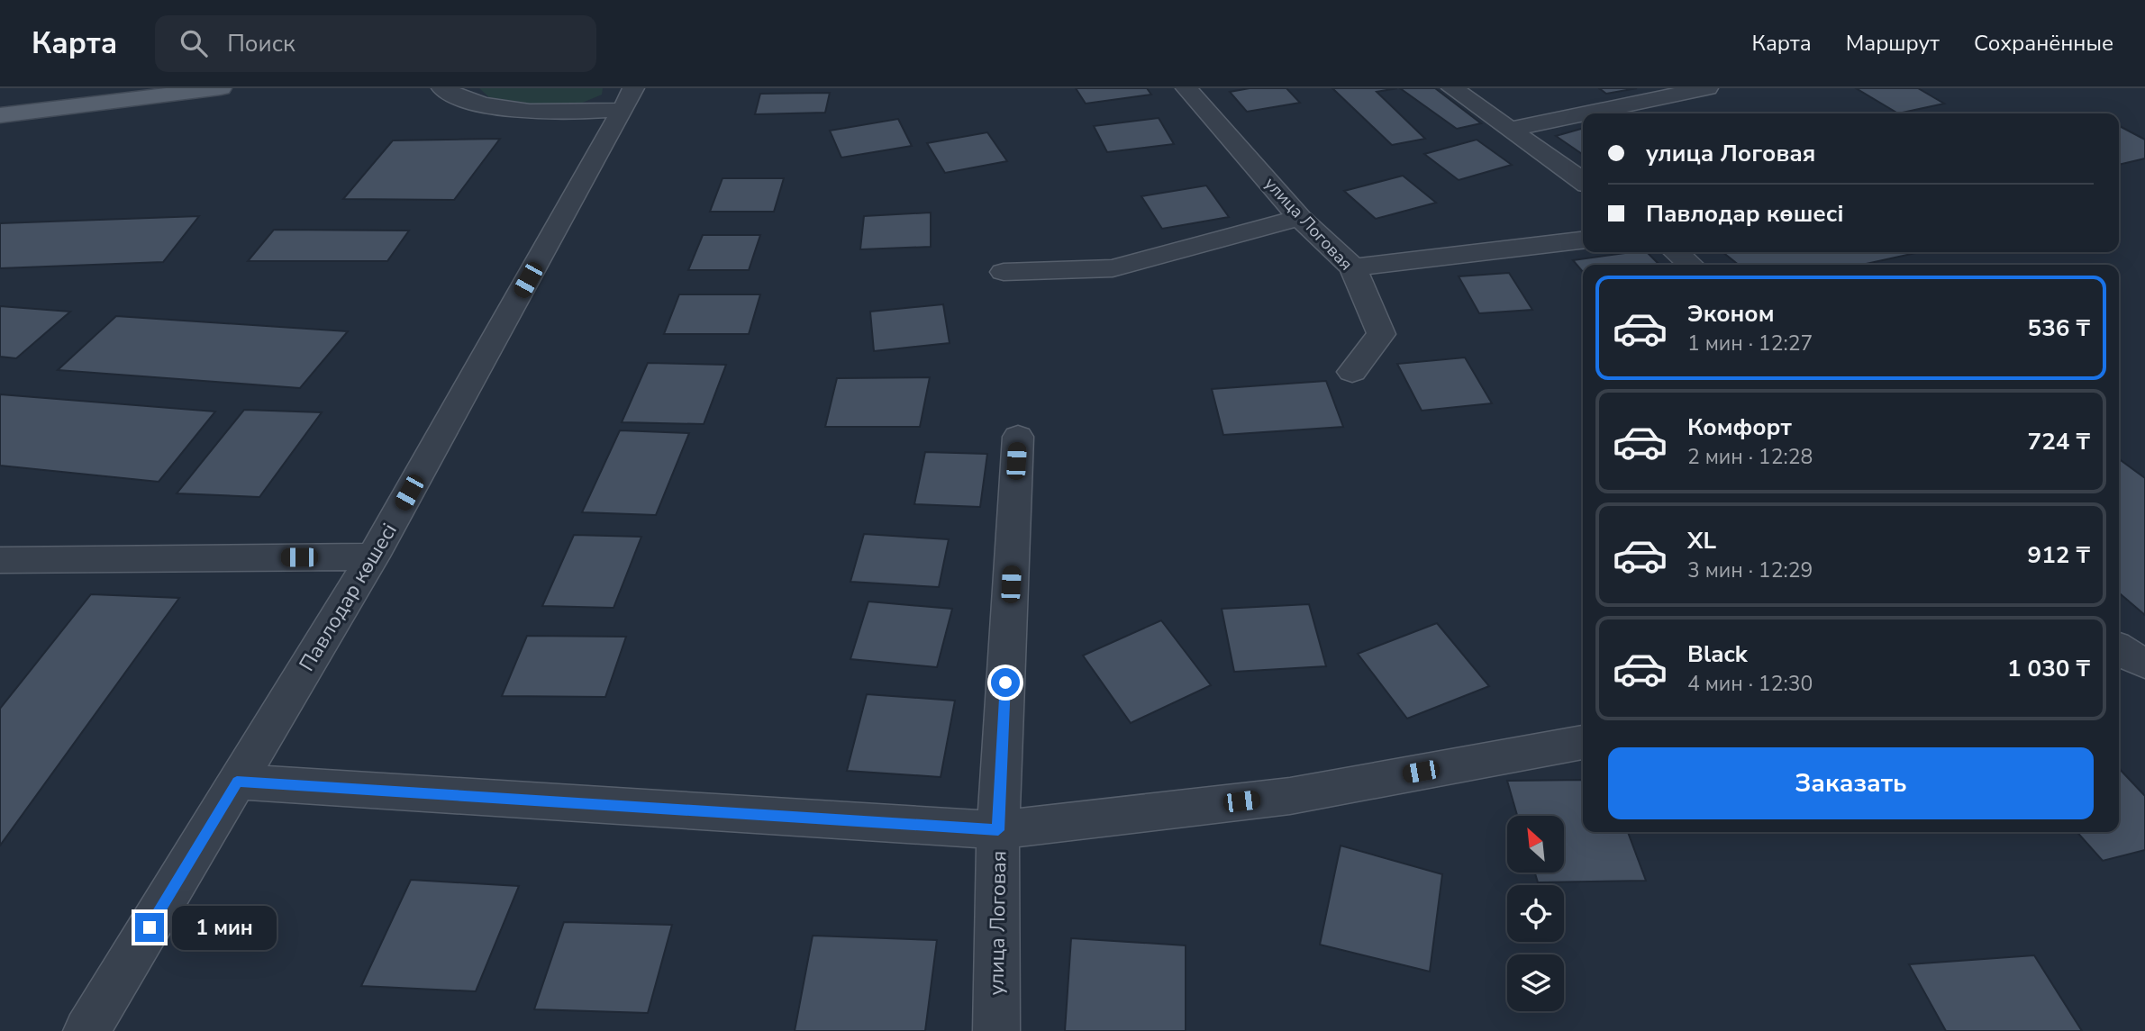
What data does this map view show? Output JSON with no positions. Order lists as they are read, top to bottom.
{
  "streets": {
    "street": ["улица Логовая", "Павлодар көшесі"]
  },
  "north": "top left",
  "page": {
    "header": "Карта",
    "search": "Поиск",
    "nav": ["Карта", "Маршрут", "Сохранённые"],
    "banner": ["улица Логовая", "Павлодар көшесі"],
    "list": [
      {
        "name": "Эконом",
        "note": "1 мин · 12:27",
        "value": "536 ₸"
      },
      {
        "name": "Комфорт",
        "note": "2 мин · 12:28",
        "value": "724 ₸"
      },
      {
        "name": "XL",
        "note": "3 мин · 12:29",
        "value": "912 ₸"
      },
      {
        "name": "Black",
        "note": "4 мин · 12:30",
        "value": "1 030 ₸"
      }
    ],
    "buttons": "Заказать",
    "bubble": "1 мин"
  }
}
